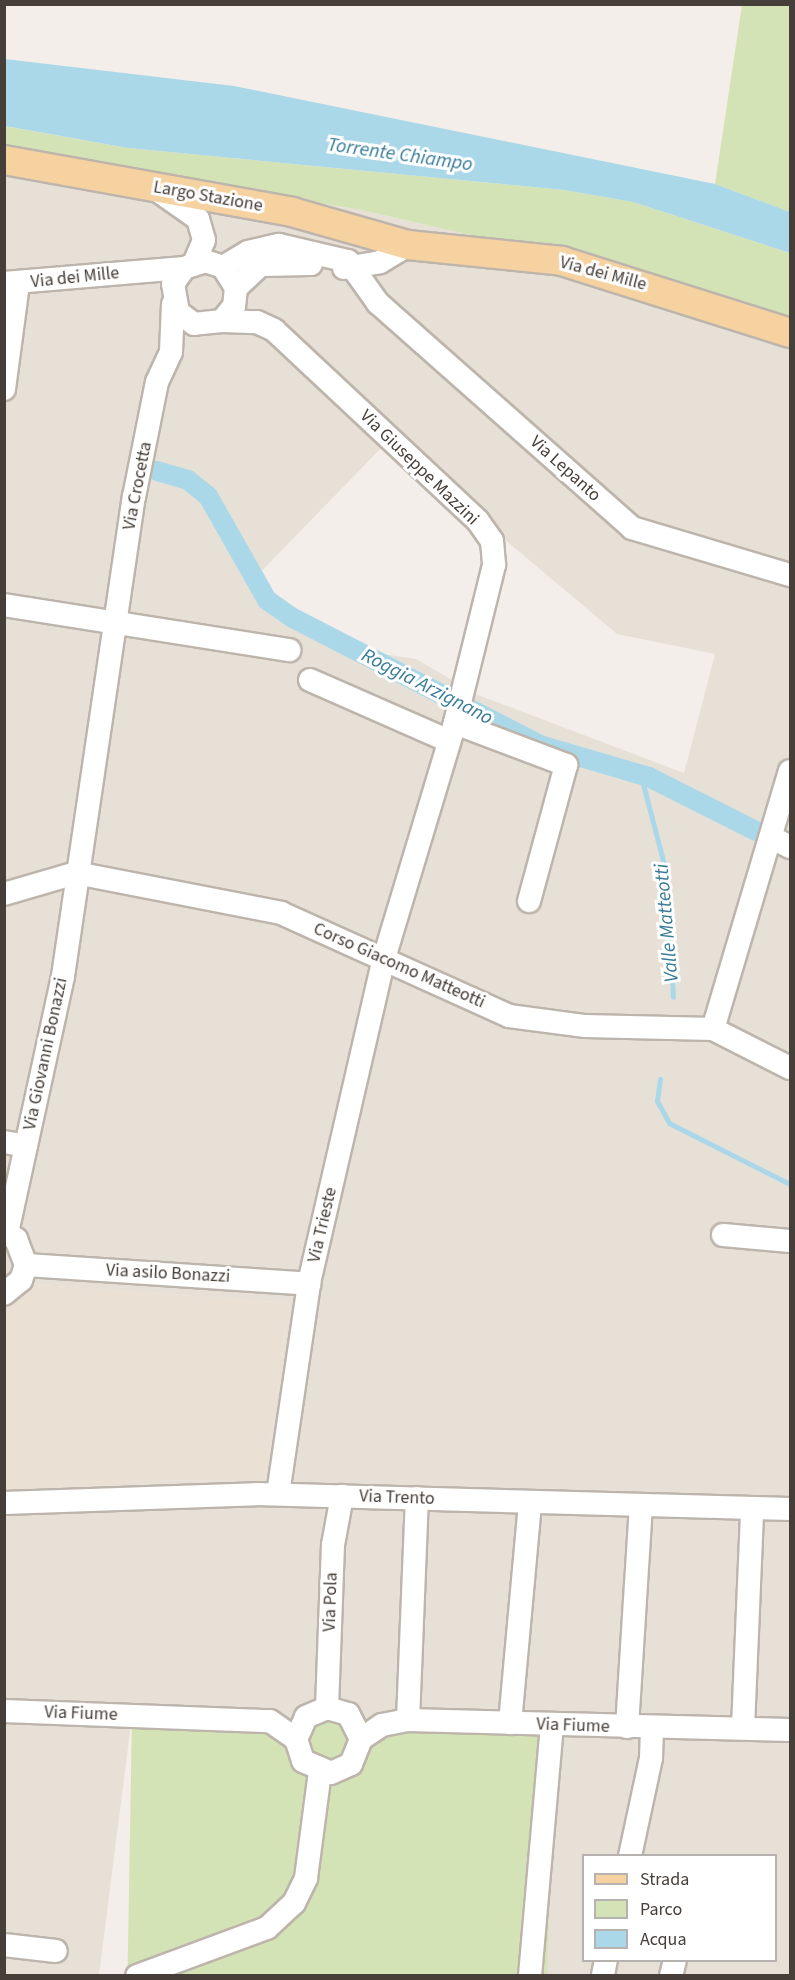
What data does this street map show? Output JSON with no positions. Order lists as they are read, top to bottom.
{
  "streets": {
    "main road": ["Largo Stazione", "Via dei Mille"],
    "street": [
      "Via Giuseppe Mazzini",
      "Via Lepanto",
      "Via Crocetta",
      "Corso Giacomo Matteotti",
      "Via Giovanni Bonazzi",
      "Via Trieste",
      "Via asilo Bonazzi",
      "Via Trento",
      "Via Pola",
      "Via Fiume"
    ]
  },
  "crossings": [
    ["Largo Stazione", "Via dei Mille"],
    ["Via dei Mille", "Via Giuseppe Mazzini"],
    ["Via dei Mille", "Via Crocetta"],
    ["Via Giuseppe Mazzini", "Via Crocetta"],
    ["Via Giuseppe Mazzini", "Via Trieste"],
    ["Via Crocetta", "Corso Giacomo Matteotti"],
    ["Via Crocetta", "Via Giovanni Bonazzi"],
    ["Corso Giacomo Matteotti", "Via Giovanni Bonazzi"],
    ["Corso Giacomo Matteotti", "Via Trieste"],
    ["Via Trieste", "Via asilo Bonazzi"],
    ["Via Trieste", "Via Trento"],
    ["Via Trento", "Via Pola"],
    ["Via Pola", "Via Fiume"]
  ],
  "water": ["Torrente Chiampo", "Roggia Arzignano", "Valle Matteotti"],
  "legend": ["Strada", "Parco", "Acqua"]
}
